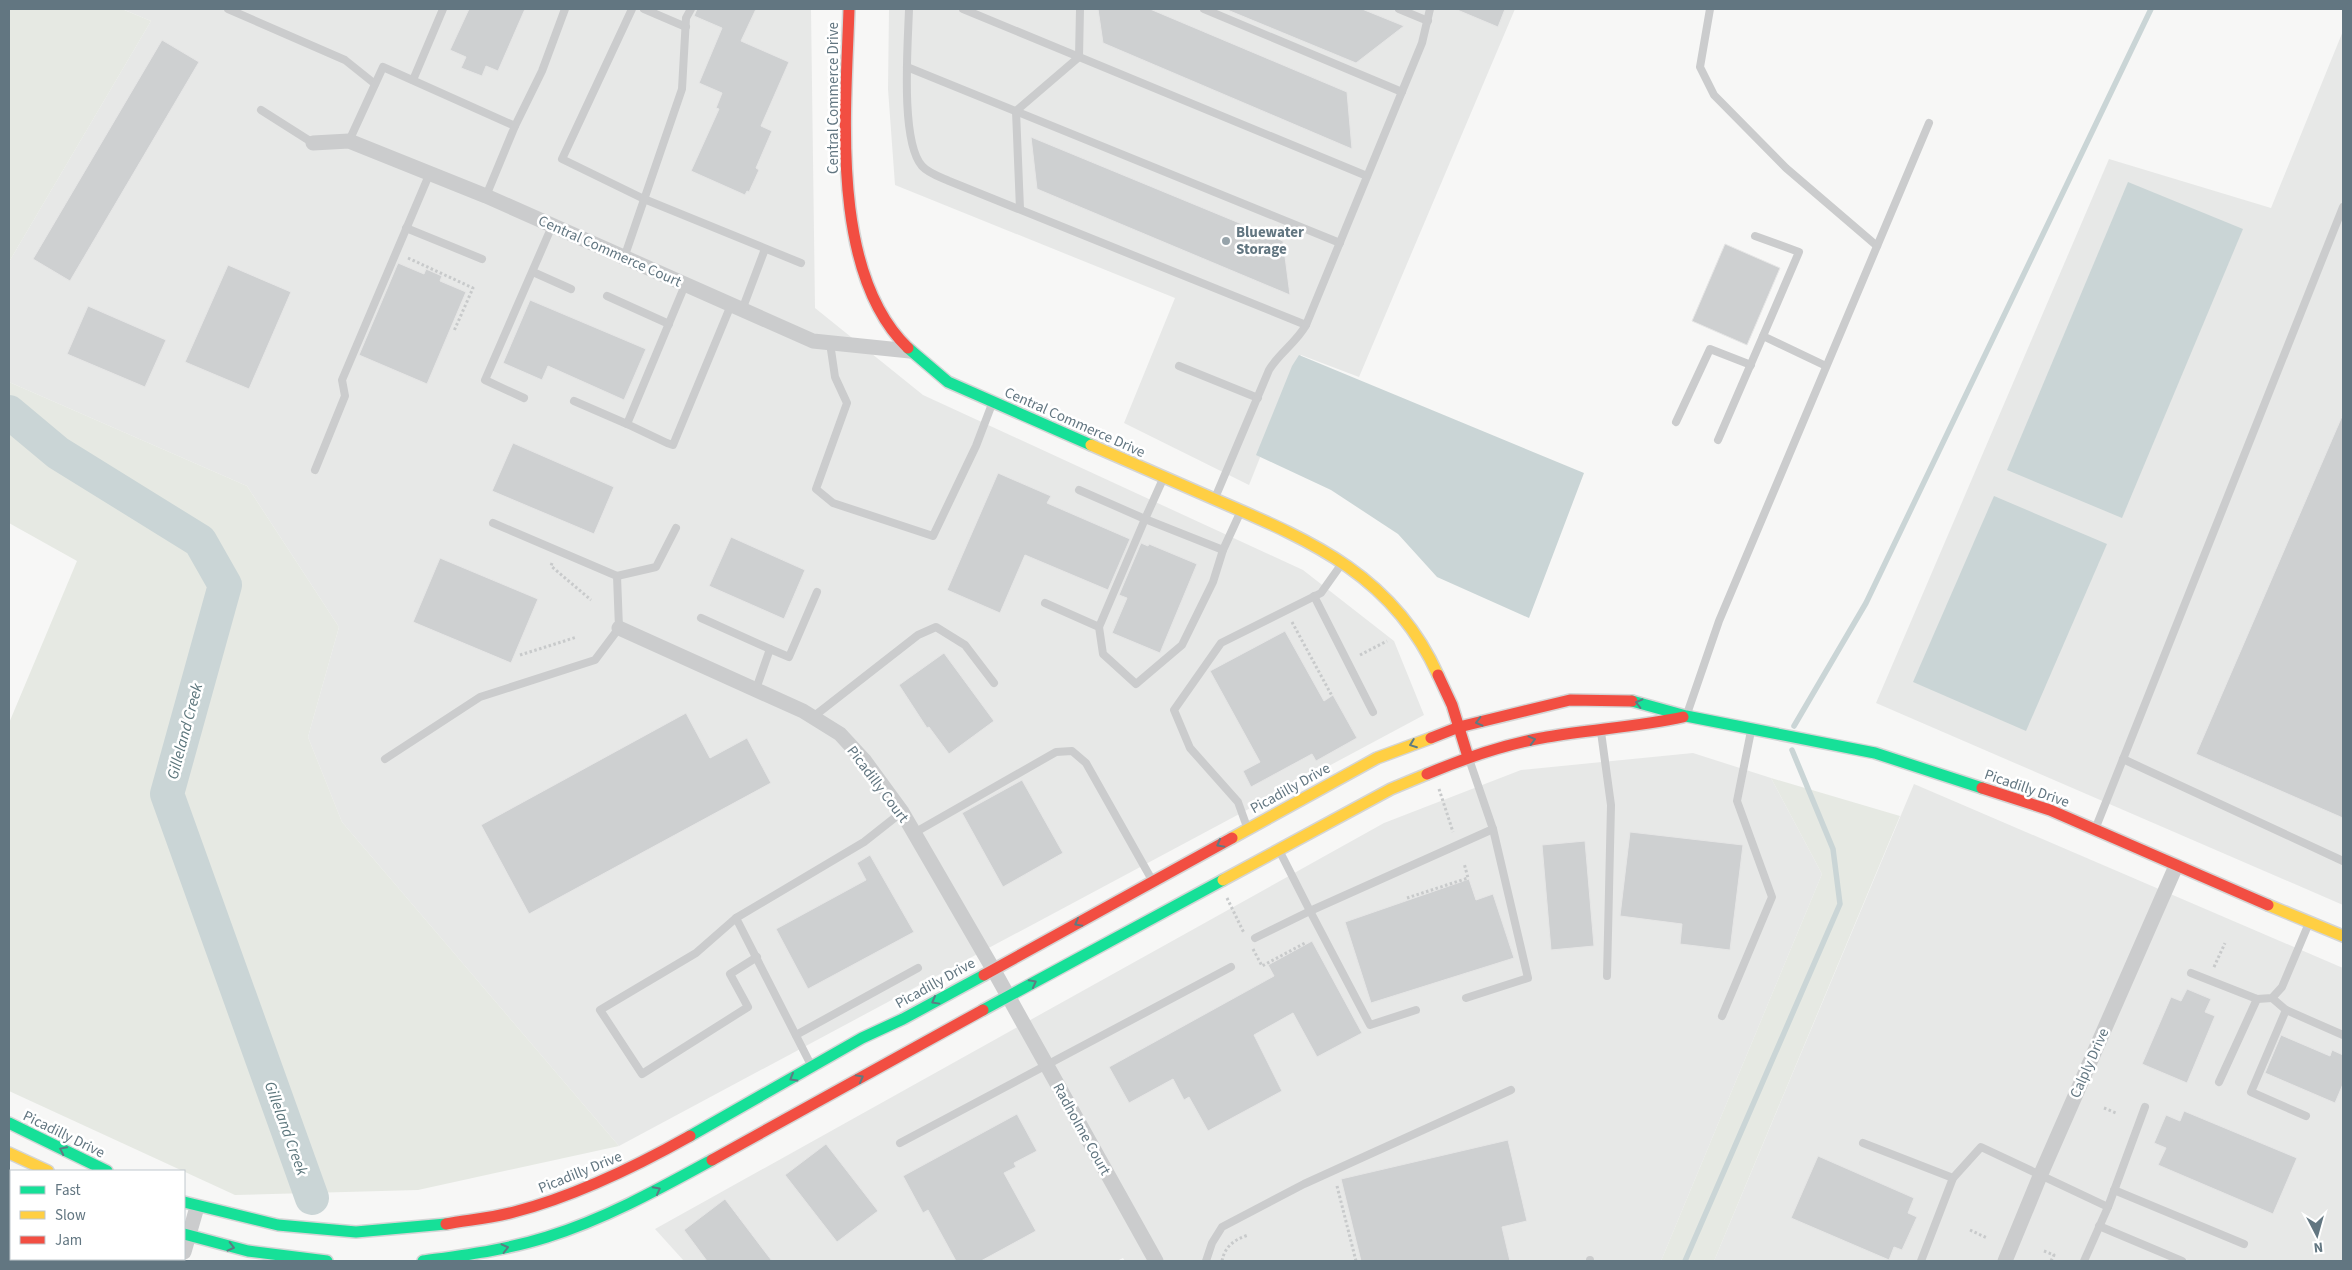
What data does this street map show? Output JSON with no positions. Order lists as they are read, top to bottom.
{
  "streets": {
    "street": [
      "Central Commerce Drive",
      "Central Commerce Court",
      "Picadilly Court",
      "Picadilly Drive",
      "Calply Drive",
      "Radholme Court"
    ]
  },
  "crossings": [
    ["Central Commerce Drive", "Central Commerce Court"],
    ["Central Commerce Drive", "Picadilly Drive"],
    ["Picadilly Court", "Picadilly Drive"],
    ["Picadilly Court", "Radholme Court"],
    ["Picadilly Drive", "Calply Drive"],
    ["Picadilly Drive", "Radholme Court"]
  ],
  "water": ["Gilleland Creek"],
  "places": ["Bluewater Storage"],
  "legend": ["Fast", "Slow", "Jam"],
  "north": "bottom"
}
